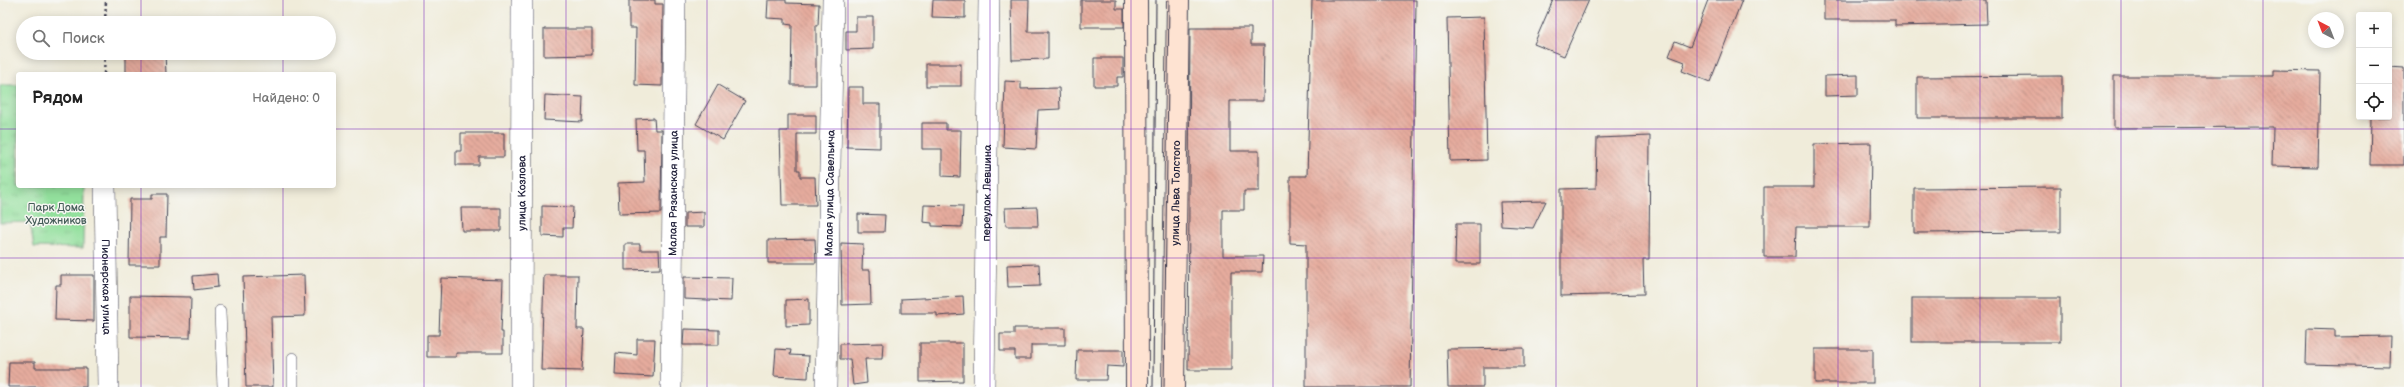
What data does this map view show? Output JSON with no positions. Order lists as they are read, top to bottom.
{
  "streets": {
    "street": [
      "улица Козлова",
      "Малая Рязанская улица",
      "Малая улица Савельича",
      "переулок Левшина",
      "улица Льва Толстого",
      "Пионерская улица"
    ]
  },
  "parks": ["Парк Дома Художников"],
  "north": "top left",
  "page": {
    "map_buttons": ["+", "−"],
    "search": "Поиск",
    "heading": ["Рядом", "Найдено: 0"]
  }
}
